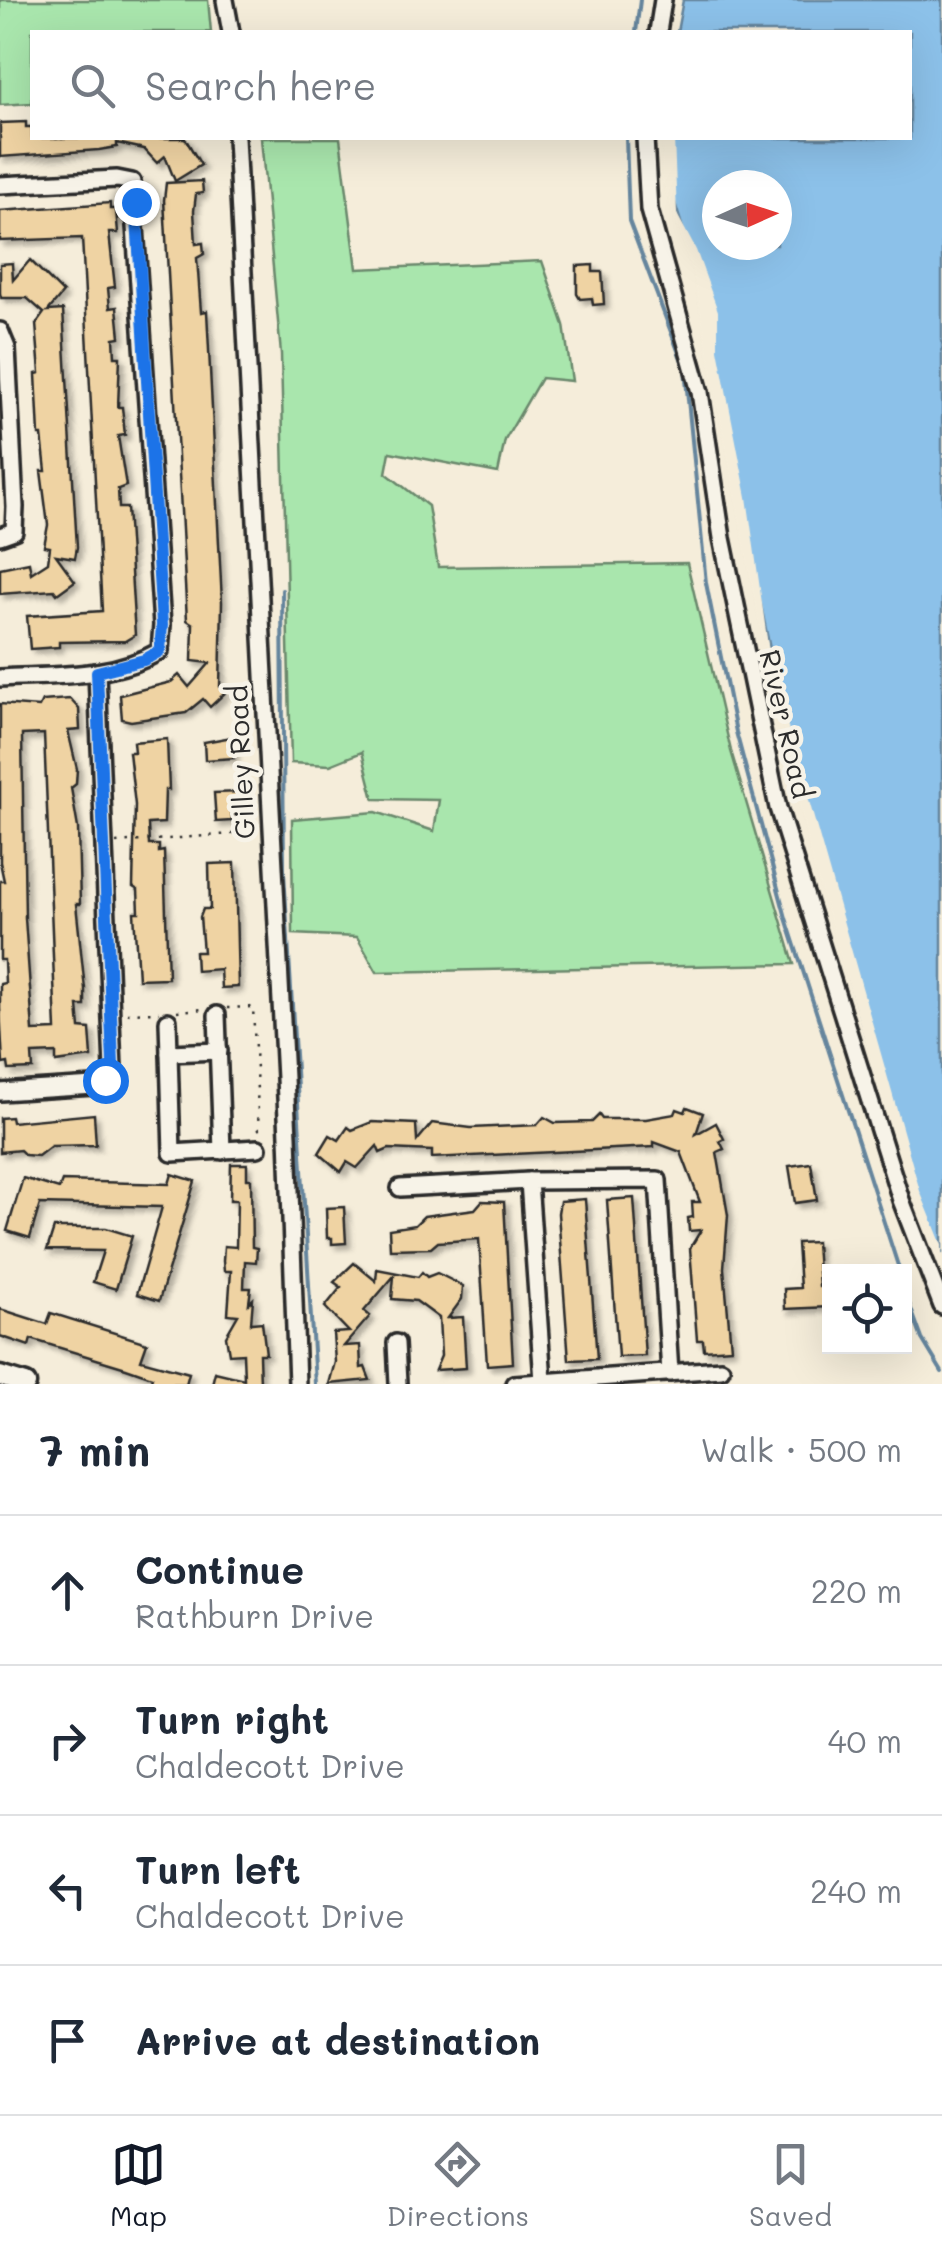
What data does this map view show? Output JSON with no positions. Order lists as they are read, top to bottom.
{
  "streets": {
    "street": ["River Road", "Gilley Road"]
  },
  "north": "right",
  "page": {
    "search": "Search here",
    "heading": ["7 min", "Walk · 500 m"],
    "list": [
      ["Continue", "Rathburn Drive", "220 m"],
      ["Turn right", "Chaldecott Drive", "40 m"],
      ["Turn left", "Chaldecott Drive", "240 m"],
      "Arrive at destination"
    ],
    "nav": ["Map", "Directions", "Saved"]
  }
}
